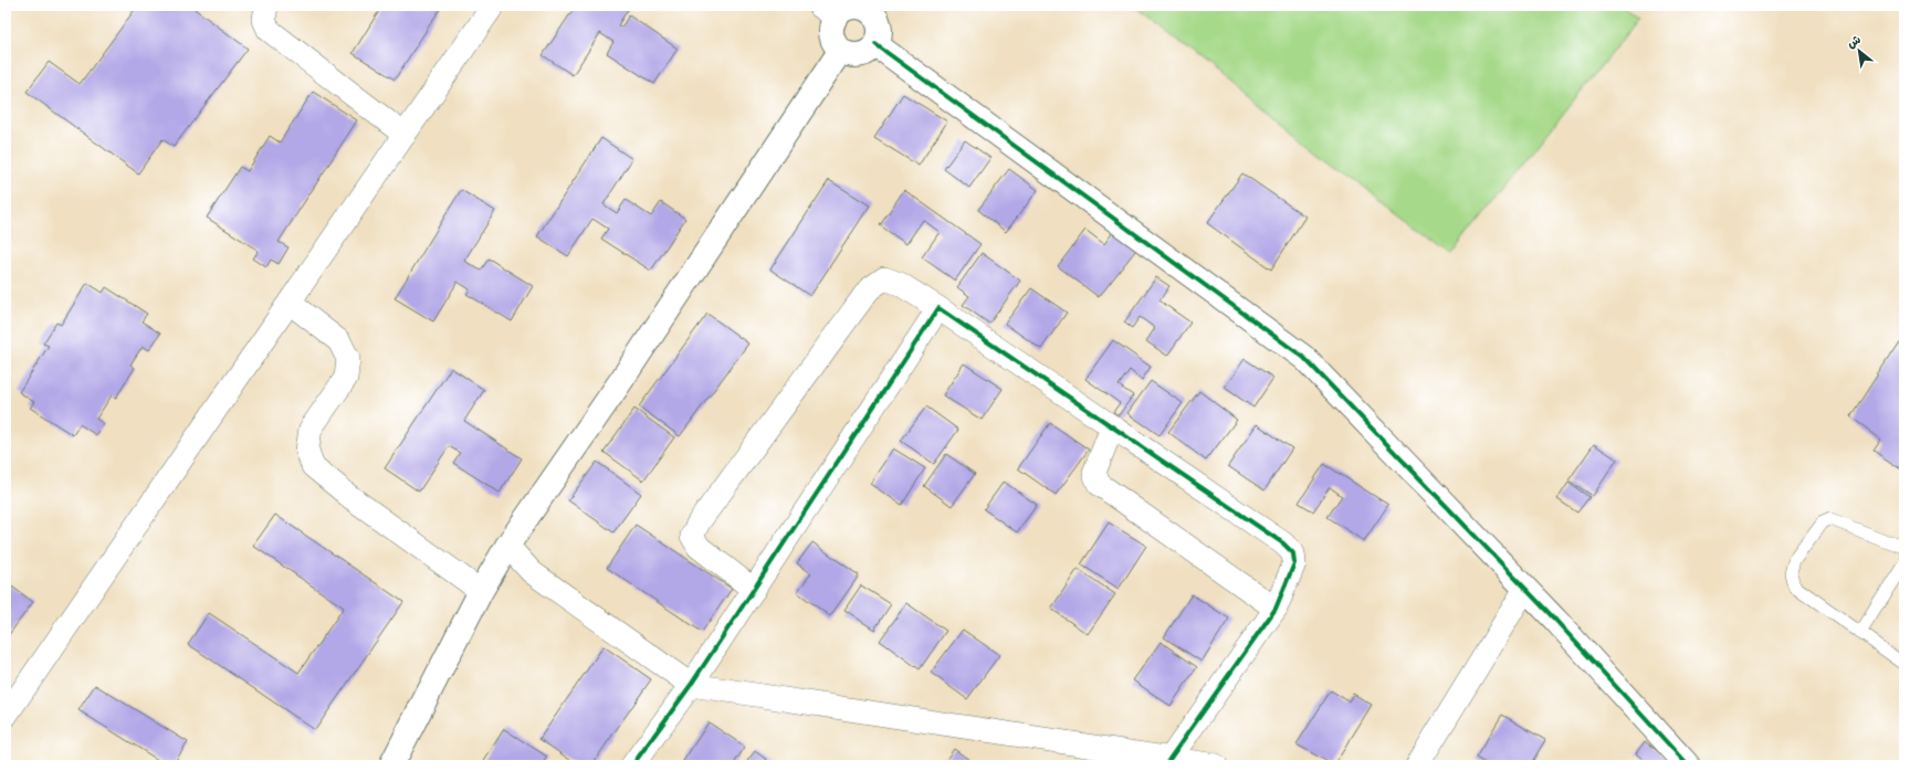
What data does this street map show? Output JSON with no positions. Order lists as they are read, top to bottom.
{
  "north": "top left"
}
